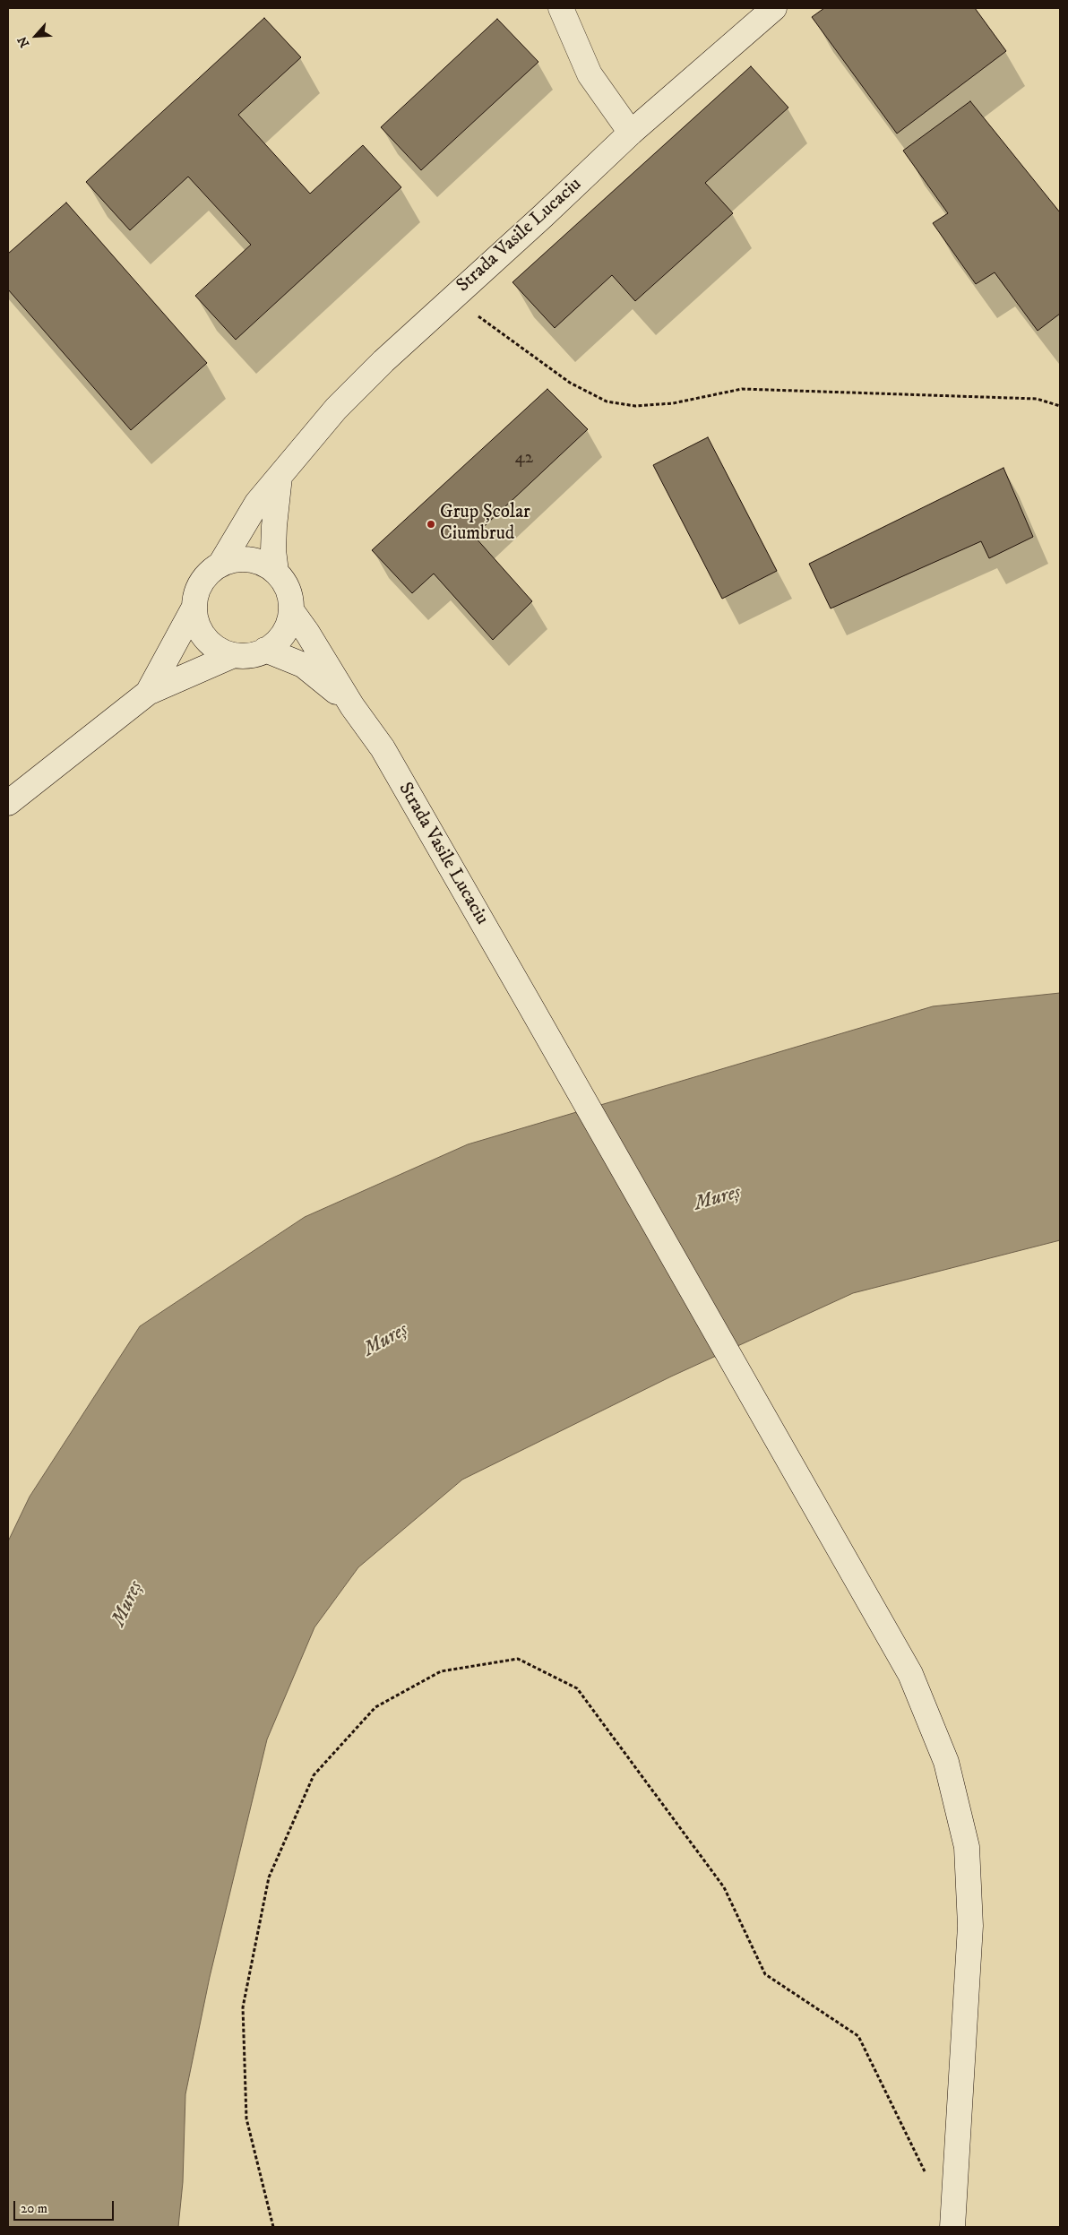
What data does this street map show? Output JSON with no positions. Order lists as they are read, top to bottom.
{
  "streets": {
    "main road": ["Strada Vasile Lucaciu"]
  },
  "water": ["Mureș"],
  "places": ["Grup Școlar Ciumbrud"],
  "house_numbers": ["42"],
  "scale_bar": "20 m",
  "north": "bottom left"
}
